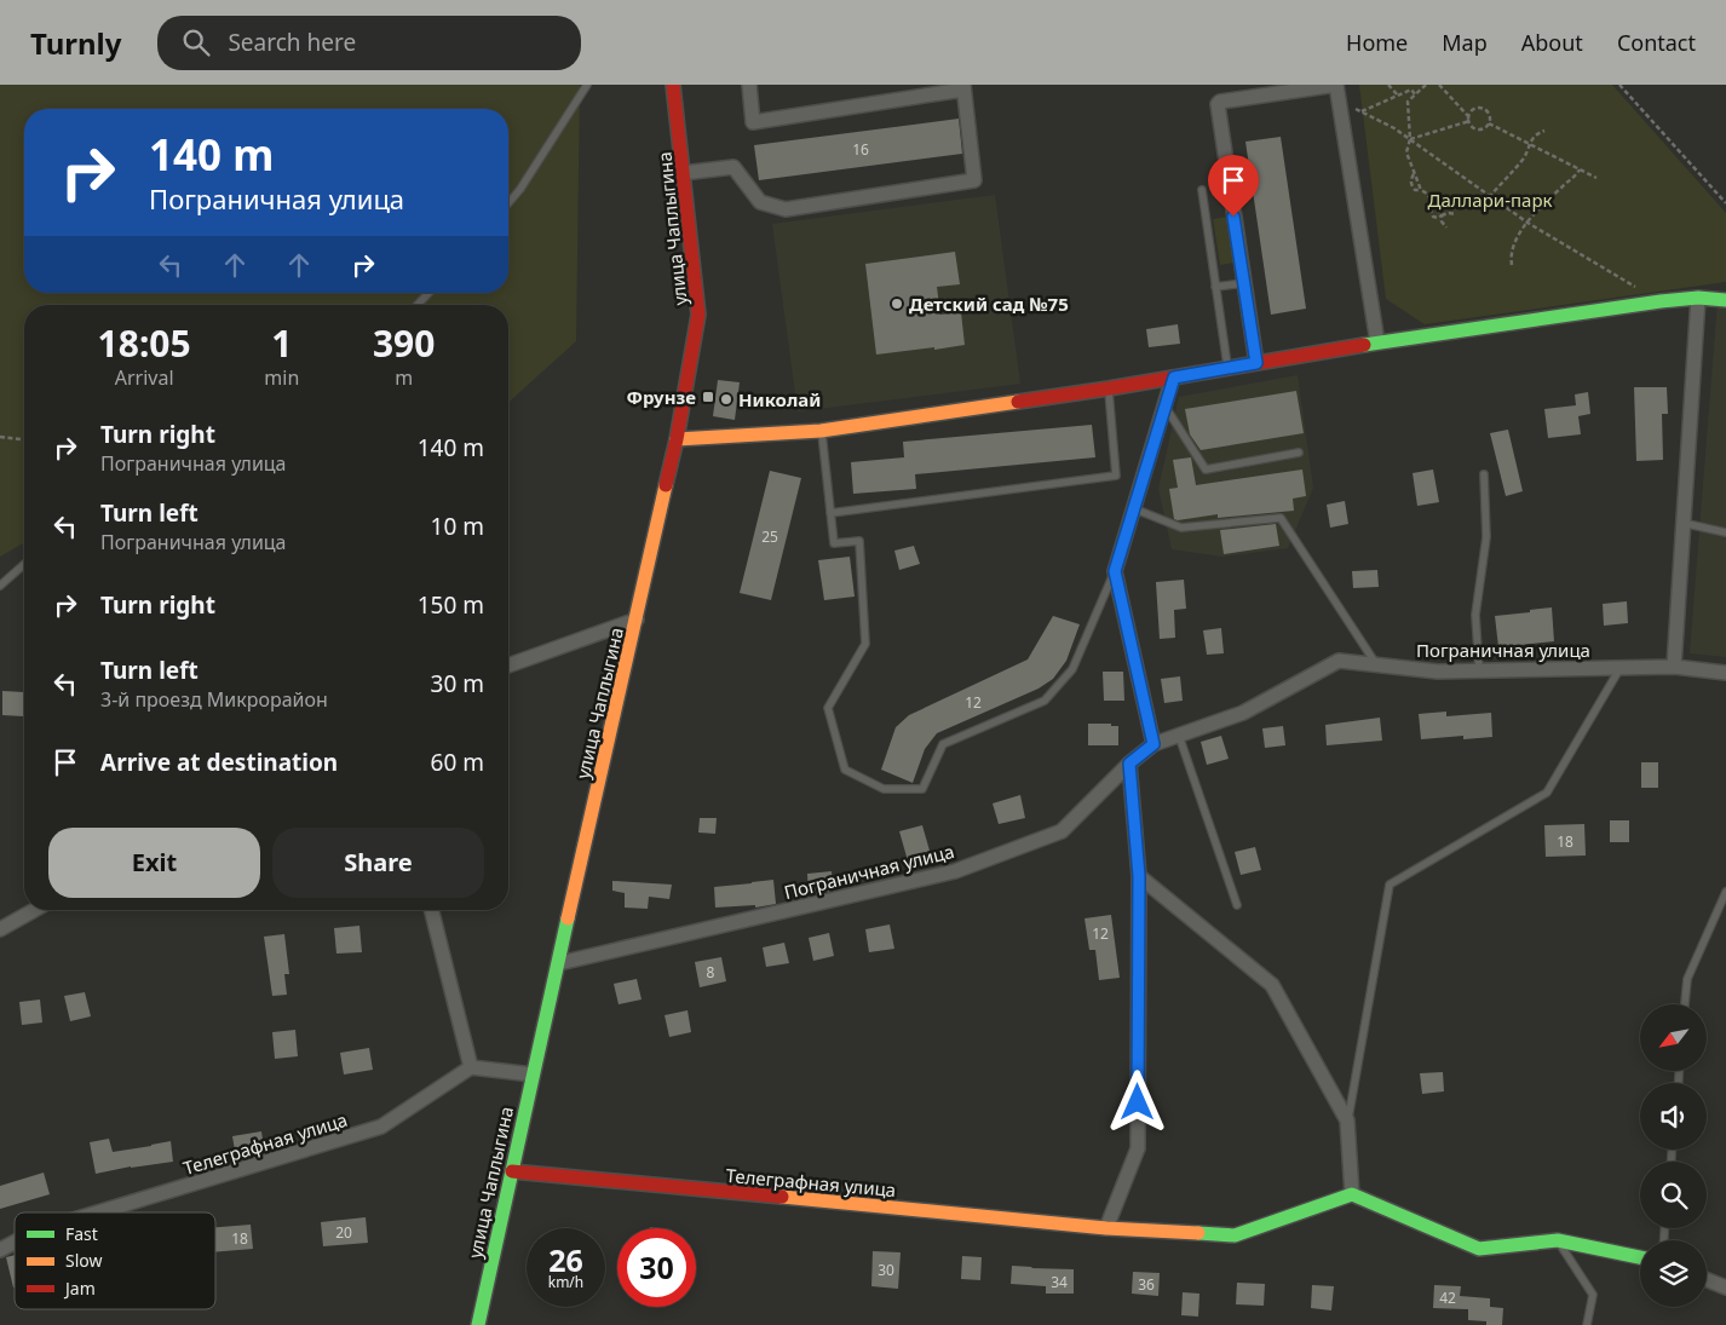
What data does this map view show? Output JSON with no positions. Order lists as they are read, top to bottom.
{
  "streets": {
    "street": ["улица Чаплыгина", "Пограничная улица", "Телеграфная улица"]
  },
  "crossings": [
    ["улица Чаплыгина", "Пограничная улица"],
    ["улица Чаплыгина", "Телеграфная улица"]
  ],
  "parks": ["Даллари-парк"],
  "places": {
    "other": ["Детский сад №75", "Николай"],
    "transit": ["Фрунзе"]
  },
  "house_numbers": [
    "16",
    "25",
    "12",
    "18",
    "12",
    "8",
    "20",
    "18",
    "30",
    "34",
    "36",
    "42"
  ],
  "legend": ["Fast", "Slow", "Jam"],
  "north": "bottom left",
  "page": {
    "header": "Turnly",
    "search": "Search here",
    "nav": [
      "Home",
      "Map",
      "About",
      "Contact"
    ],
    "turn": ["140 m", "Пограничная улица"],
    "eta": [
      "18:05",
      "Arrival",
      "1",
      "min",
      "390",
      "m"
    ],
    "list": [
      {
        "name": "Turn right",
        "note": "Пограничная улица",
        "value": "140 m"
      },
      {
        "name": "Turn left",
        "note": "Пограничная улица",
        "value": "10 m"
      },
      {
        "name": "Turn right",
        "value": "150 m"
      },
      {
        "name": "Turn left",
        "note": "3-й проезд Микрорайон",
        "value": "30 m"
      },
      {
        "name": "Arrive at destination",
        "value": "60 m"
      }
    ],
    "buttons": ["Exit", "Share"],
    "speed": "26 km/h",
    "limit": "30"
  }
}
